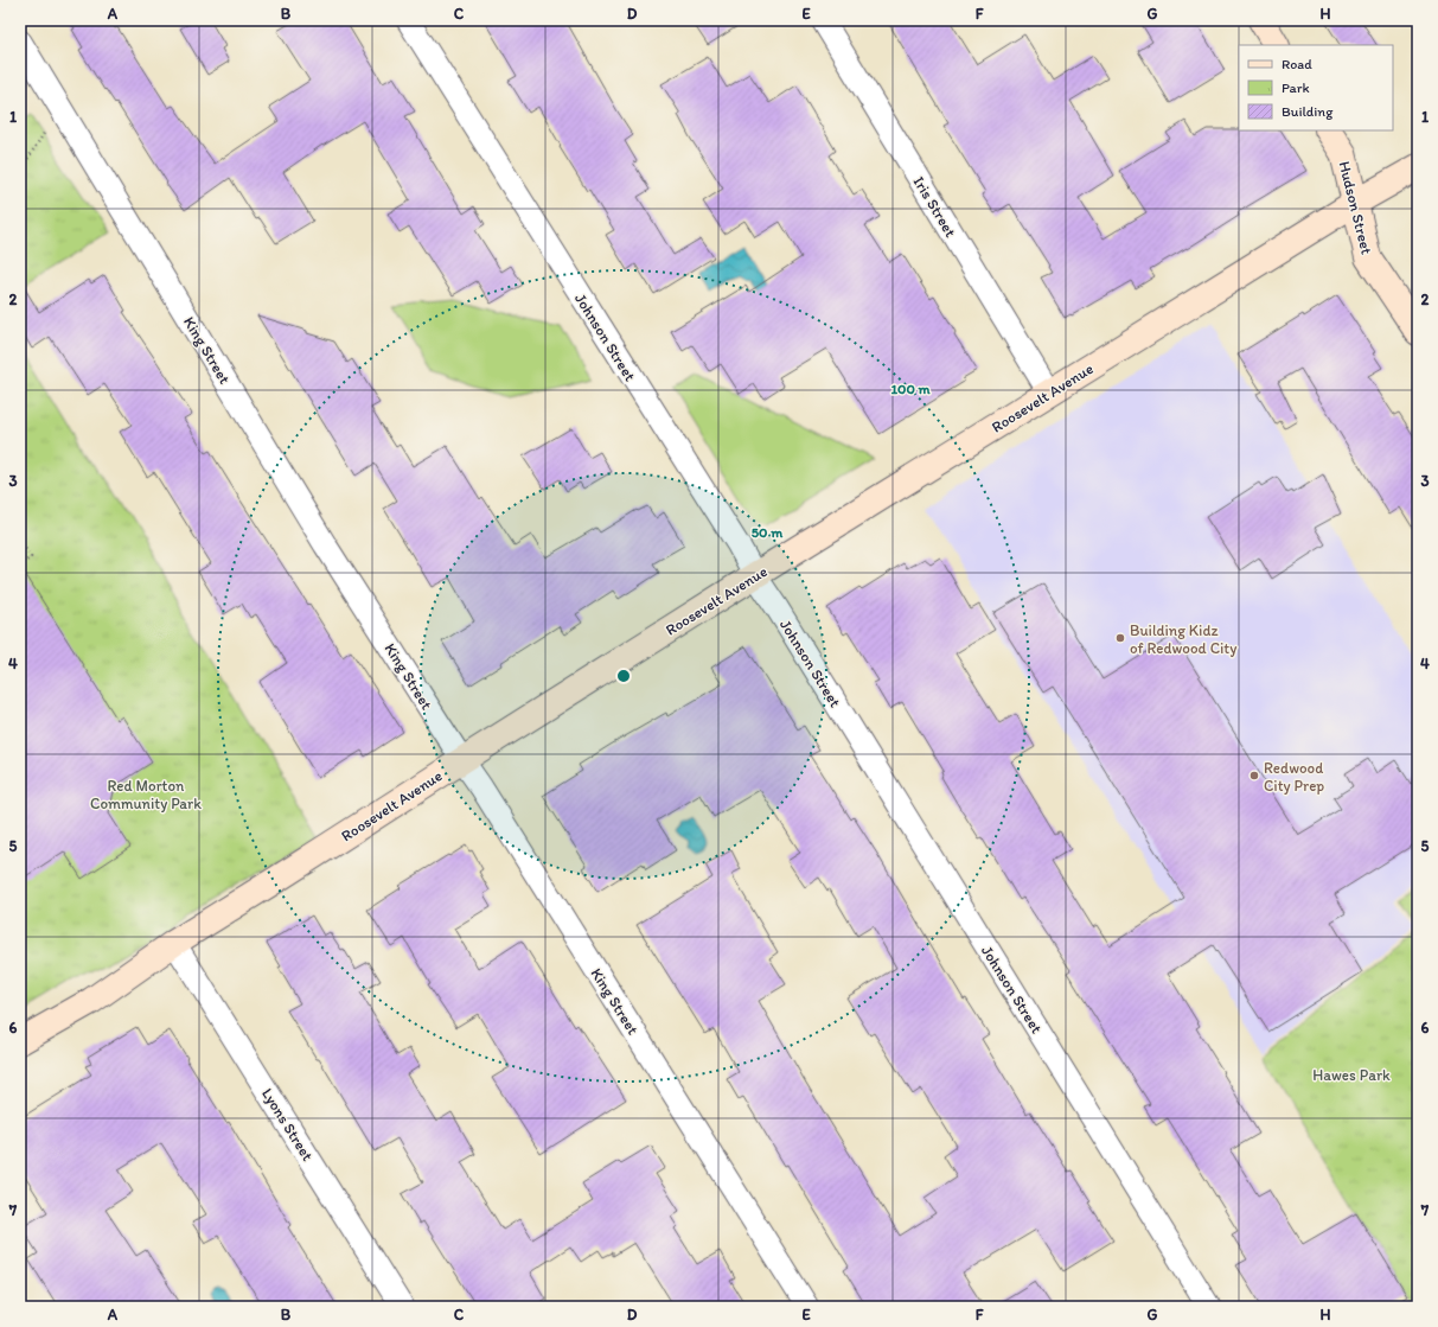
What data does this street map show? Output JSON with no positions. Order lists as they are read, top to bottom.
{
  "streets": {
    "street": [
      "Iris Street",
      "Hudson Street",
      "Johnson Street",
      "King Street",
      "Roosevelt Avenue",
      "Lyons Street"
    ]
  },
  "crossings": [
    ["Iris Street", "Roosevelt Avenue"],
    ["Hudson Street", "Roosevelt Avenue"],
    ["Johnson Street", "Roosevelt Avenue"],
    ["King Street", "Roosevelt Avenue"],
    ["Roosevelt Avenue", "Lyons Street"]
  ],
  "parks": ["Red Morton Community Park", "Hawes Park"],
  "places": ["Building Kidz of Redwood City", "Redwood City Prep"],
  "legend": ["Road", "Park", "Building"],
  "grid": {
    "columns": [
      "A",
      "B",
      "C",
      "D",
      "E",
      "F",
      "G",
      "H"
    ],
    "rows": [
      "1",
      "2",
      "3",
      "4",
      "5",
      "6",
      "7"
    ]
  },
  "rings": ["100 m", "50 m"]
}
